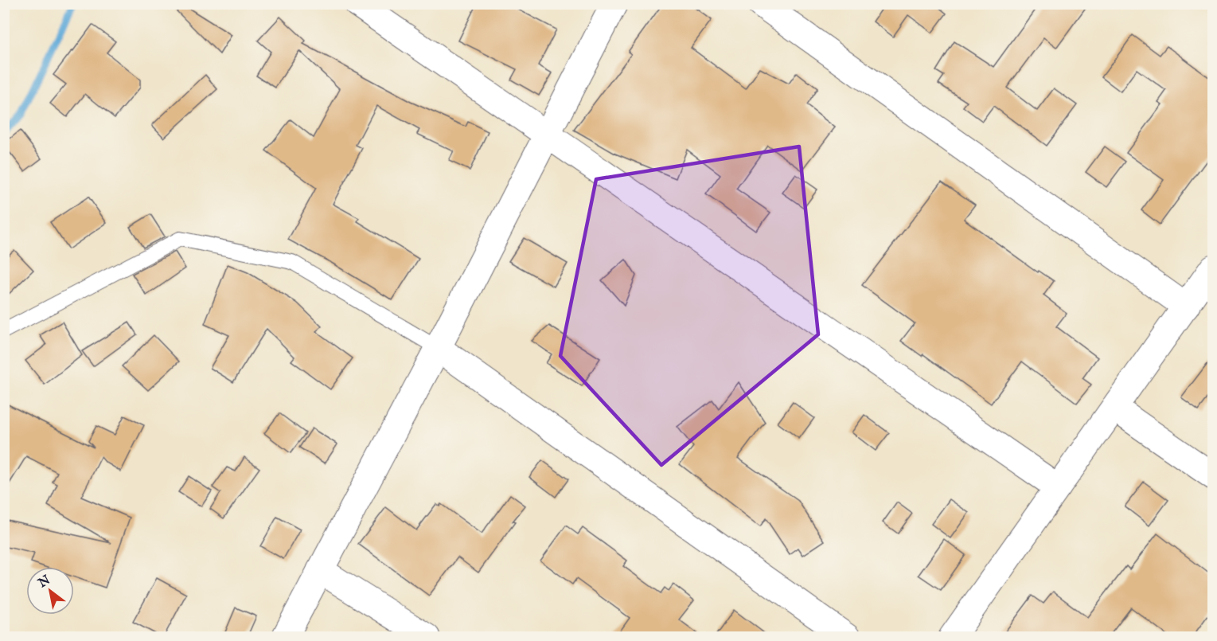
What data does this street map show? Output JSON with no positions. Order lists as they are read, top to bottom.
{
  "north": "top left"
}
